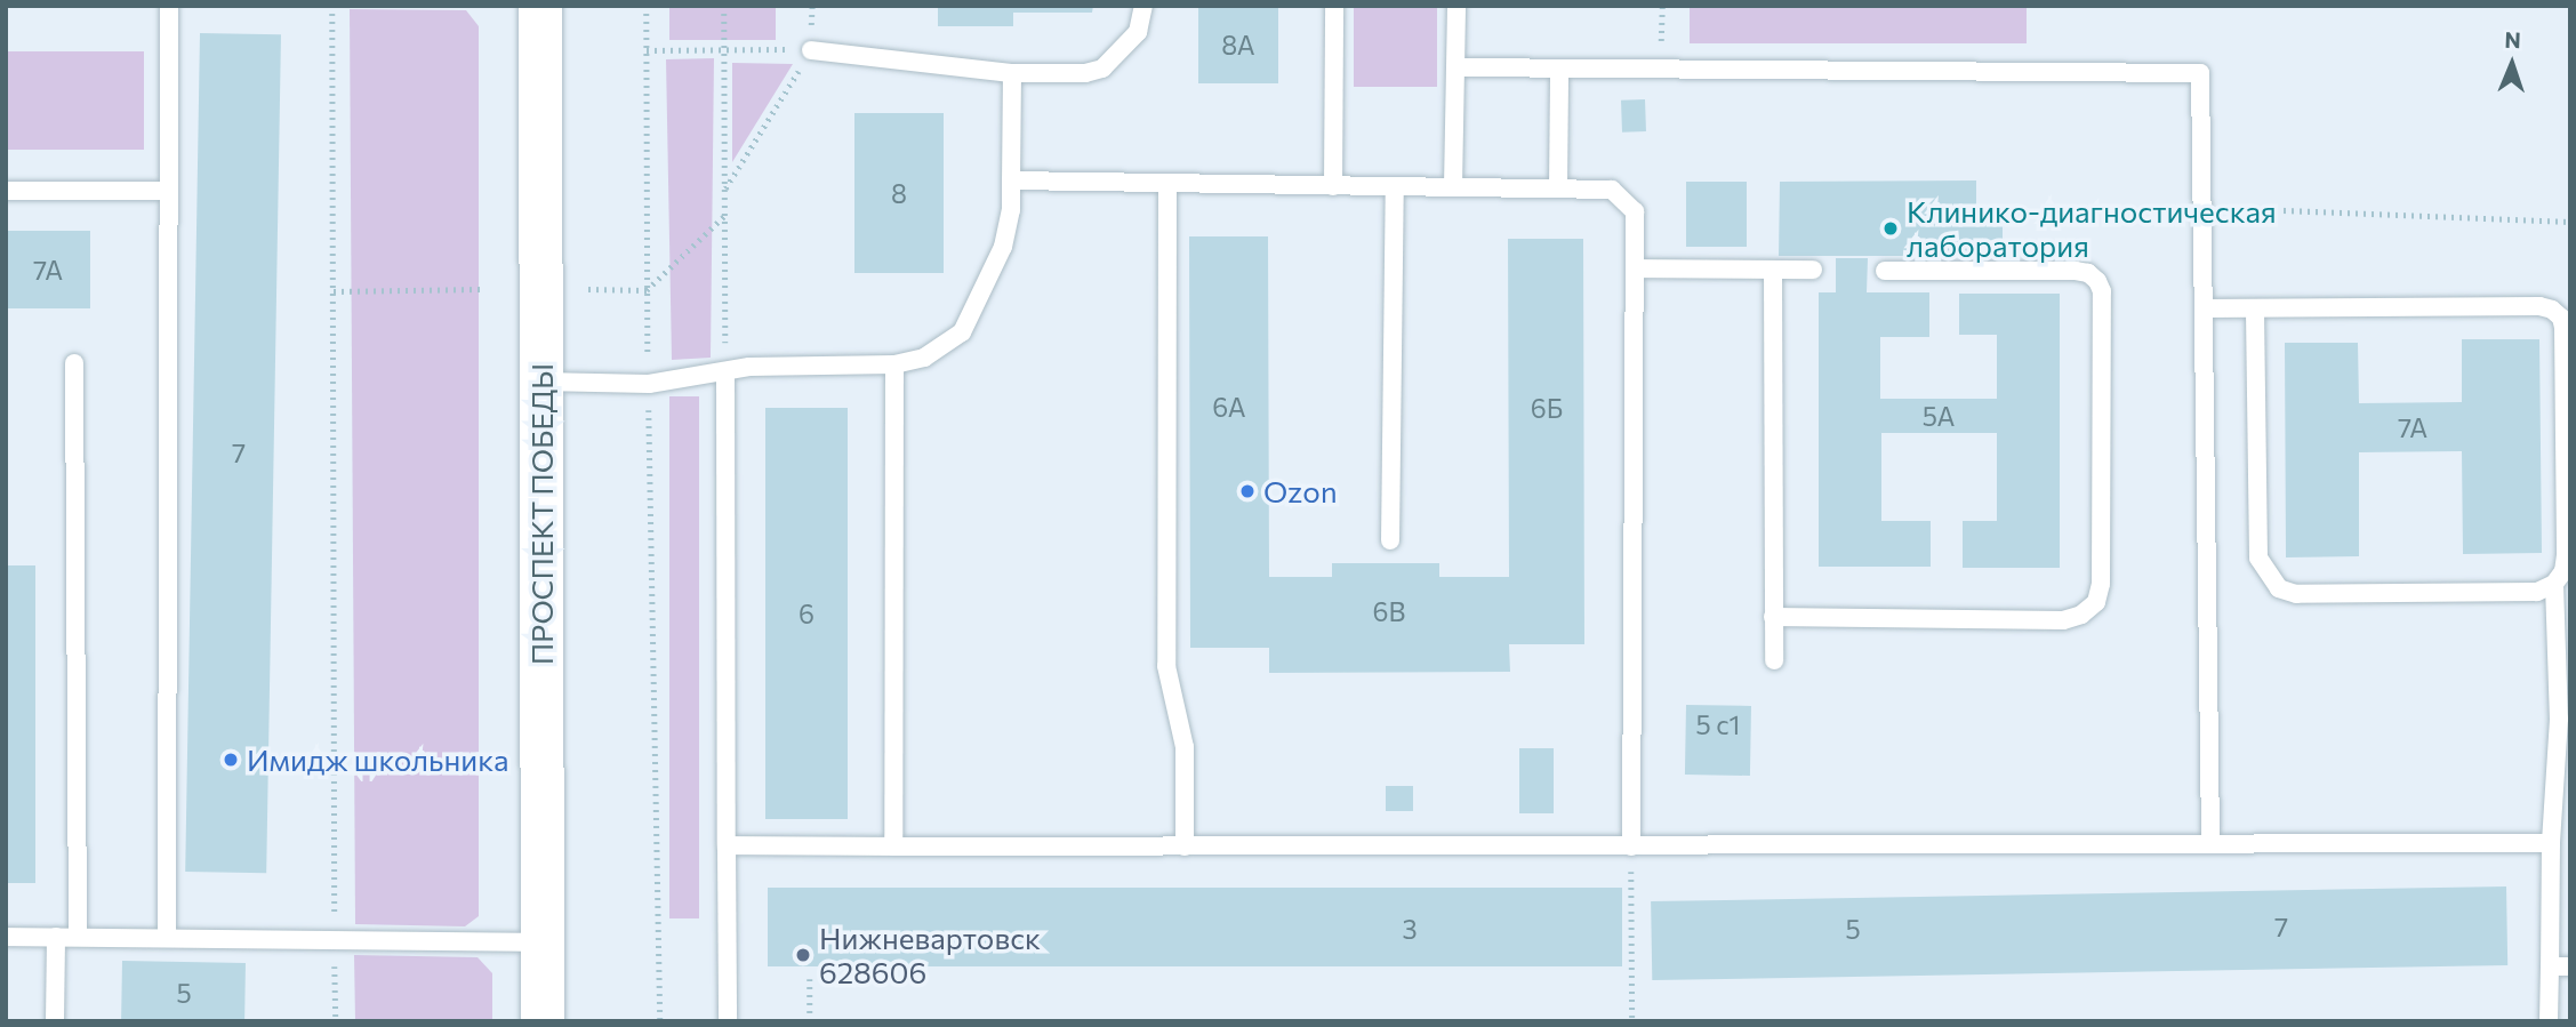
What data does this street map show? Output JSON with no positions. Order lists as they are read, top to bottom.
{
  "streets": {
    "main road": ["ПРОСПЕКТ ПОБЕДЫ"]
  },
  "places": [
    "Клинико-диагностическая лаборатория",
    "Ozon",
    "Имидж школьника",
    "Нижневартовск 628606"
  ],
  "house_numbers": [
    "8А",
    "8",
    "7А",
    "6А",
    "6Б",
    "5А",
    "7А",
    "7",
    "6В",
    "6",
    "5 с1",
    "7",
    "3",
    "5",
    "5"
  ],
  "north": "top"
}
